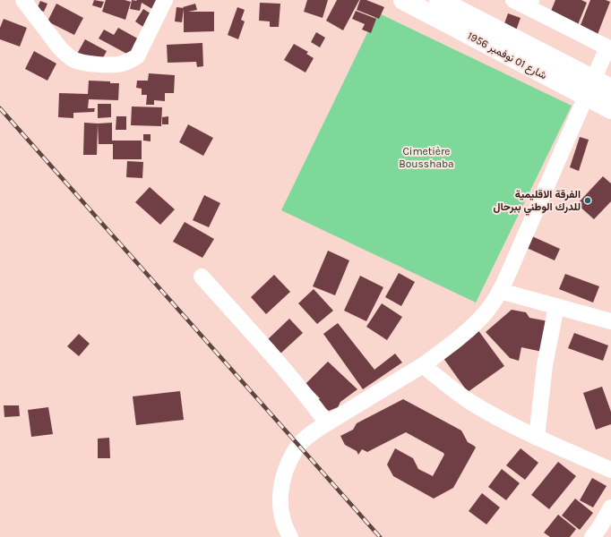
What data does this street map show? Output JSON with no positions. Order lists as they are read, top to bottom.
{
  "streets": {
    "main road": ["شارع 01 نوفمبر 1956"]
  },
  "parks": ["Cimetière Bousshaba"],
  "places": ["الفرقة الاقليمية للدرك الوطني ببرحال"]
}
